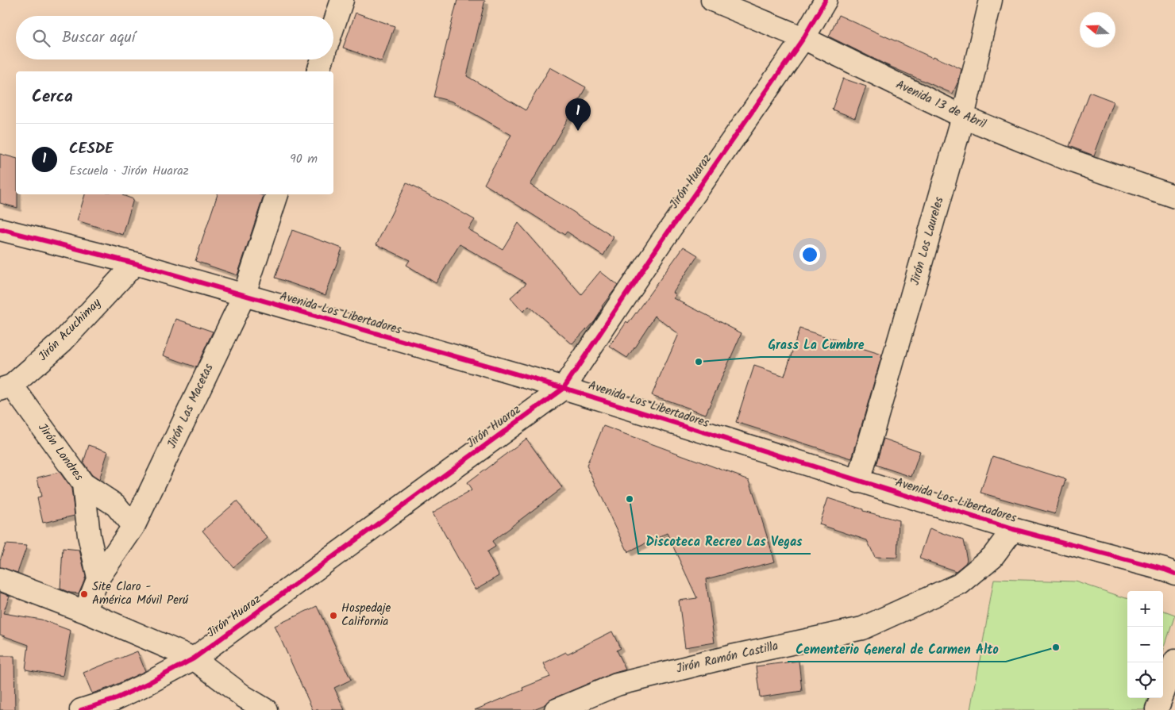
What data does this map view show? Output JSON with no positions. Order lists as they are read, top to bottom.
{
  "streets": {
    "street": [
      "Avenida 13 de Abril",
      "Jirón Huaraz",
      "Jirón Los Laureles",
      "Avenida Los Libertadores",
      "Jirón Acuchimay",
      "Jirón Las Macetas",
      "Jirón Londres",
      "Jirón Ramón Castilla"
    ]
  },
  "crossings": [
    ["Avenida 13 de Abril", "Jirón Huaraz"],
    ["Avenida 13 de Abril", "Jirón Los Laureles"],
    ["Jirón Huaraz", "Avenida Los Libertadores"],
    ["Jirón Los Laureles", "Avenida Los Libertadores"],
    ["Avenida Los Libertadores", "Jirón Acuchimay"],
    ["Avenida Los Libertadores", "Jirón Las Macetas"],
    ["Avenida Los Libertadores", "Jirón Ramón Castilla"],
    ["Jirón Acuchimay", "Jirón Londres"],
    ["Jirón Las Macetas", "Jirón Londres"]
  ],
  "places": [
    "Grass La Cumbre",
    "Discoteca Recreo Las Vegas",
    "Site Claro - América Móvil Perú",
    "Hospedaje California",
    "Cementerio General de Carmen Alto"
  ],
  "north": "left",
  "page": {
    "search": "Buscar aquí",
    "heading": "Cerca",
    "pins": "1",
    "list": [
      {
        "mark": "1",
        "name": "CESDE",
        "note": "Escuela · Jirón Huaraz",
        "value": "90 m"
      }
    ],
    "map_buttons": ["+", "−"]
  }
}
